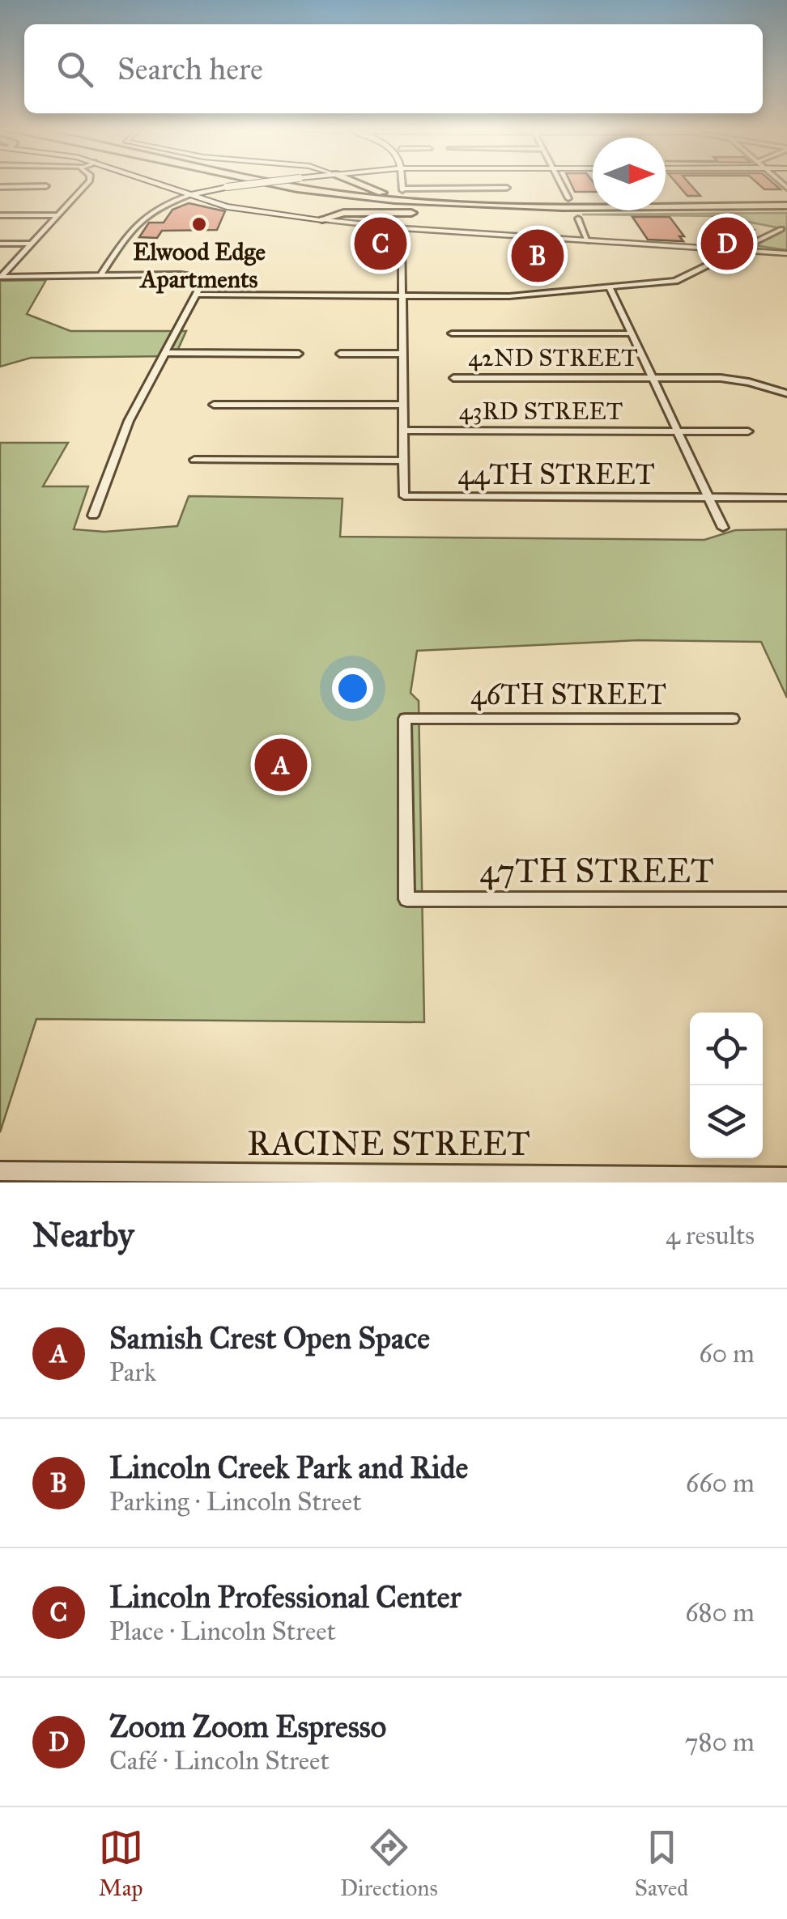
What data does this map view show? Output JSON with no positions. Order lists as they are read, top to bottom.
{
  "streets": {
    "street": [
      "42ND STREET",
      "43RD STREET",
      "44TH STREET",
      "46TH STREET",
      "47TH STREET",
      "RACINE STREET"
    ]
  },
  "crossings": [
    ["46TH STREET", "47TH STREET"]
  ],
  "places": ["Elwood Edge Apartments"],
  "north": "right",
  "page": {
    "search": "Search here",
    "pins": [
      "C",
      "D",
      "B",
      "A"
    ],
    "heading": ["Nearby", "4 results"],
    "list": [
      {
        "mark": "A",
        "name": "Samish Crest Open Space",
        "note": "Park",
        "value": "60 m"
      },
      {
        "mark": "B",
        "name": "Lincoln Creek Park and Ride",
        "note": "Parking · Lincoln Street",
        "value": "660 m"
      },
      {
        "mark": "C",
        "name": "Lincoln Professional Center",
        "note": "Place · Lincoln Street",
        "value": "680 m"
      },
      {
        "mark": "D",
        "name": "Zoom Zoom Espresso",
        "note": "Café · Lincoln Street",
        "value": "780 m"
      }
    ],
    "nav": ["Map", "Directions", "Saved"]
  }
}
